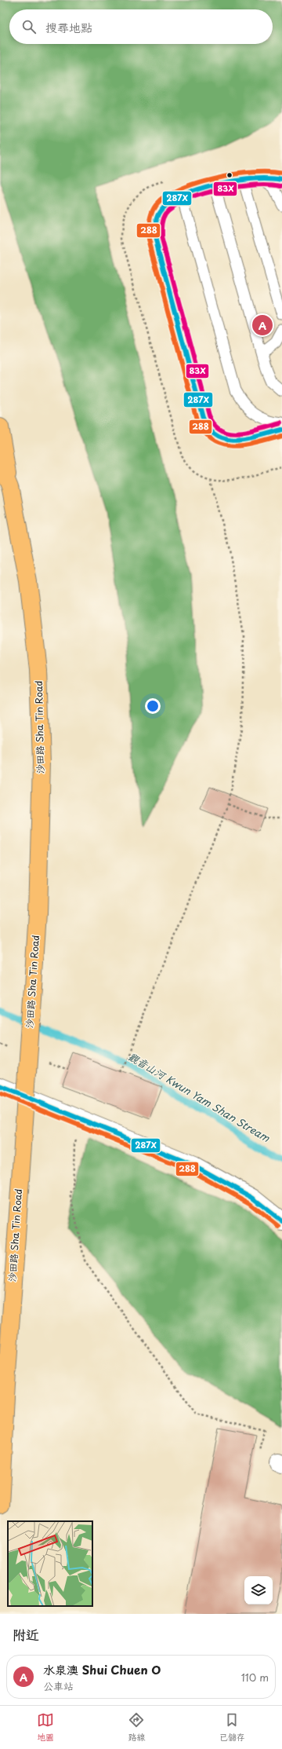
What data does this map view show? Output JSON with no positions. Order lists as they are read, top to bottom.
{
  "streets": {
    "highway": ["沙田路 Sha Tin Road"]
  },
  "water": ["觀音山河 Kwun Yam Shan Stream"],
  "lines": ["transit line 288", "transit line 287X", "transit line 83X"],
  "page": {
    "search": "搜尋地點",
    "pins": "A",
    "heading": "附近",
    "list": [
      {
        "mark": "A",
        "name": "水泉澳 Shui Chuen O",
        "note": "公車站",
        "value": "110 m"
      }
    ],
    "nav": ["地圖", "路線", "已儲存"]
  }
}
